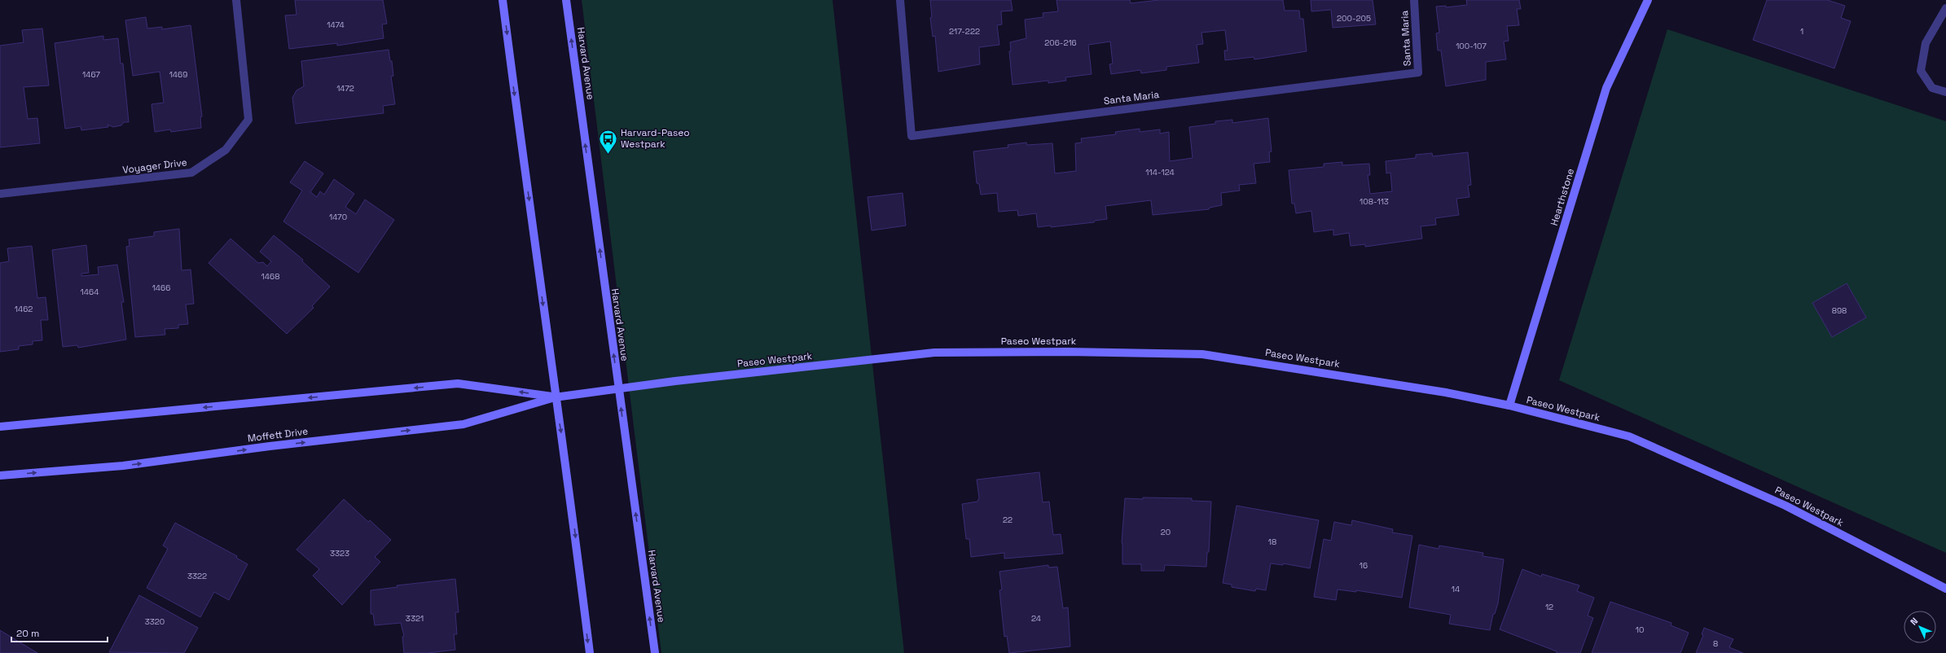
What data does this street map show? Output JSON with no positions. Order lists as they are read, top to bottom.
{
  "streets": {
    "street": [
      "Santa Maria",
      "Harvard Avenue",
      "Voyager Drive",
      "Hearthstone",
      "Paseo Westpark",
      "Moffett Drive"
    ]
  },
  "crossings": [
    ["Harvard Avenue", "Paseo Westpark"],
    ["Harvard Avenue", "Moffett Drive"],
    ["Hearthstone", "Paseo Westpark"],
    ["Paseo Westpark", "Moffett Drive"]
  ],
  "places": {
    "bus stop": ["Harvard-Paseo Westpark"]
  },
  "house_numbers": [
    "200-205",
    "1474",
    "217-222",
    "1",
    "206-216",
    "100-107",
    "1467",
    "1469",
    "1472",
    "114-124",
    "108-113",
    "1470",
    "1468",
    "1466",
    "1464",
    "1462",
    "898",
    "22",
    "20",
    "18",
    "3323",
    "16",
    "3322",
    "14",
    "12",
    "3321",
    "24",
    "3320",
    "10",
    "8"
  ],
  "scale_bar": "20 m",
  "north": "top left"
}
